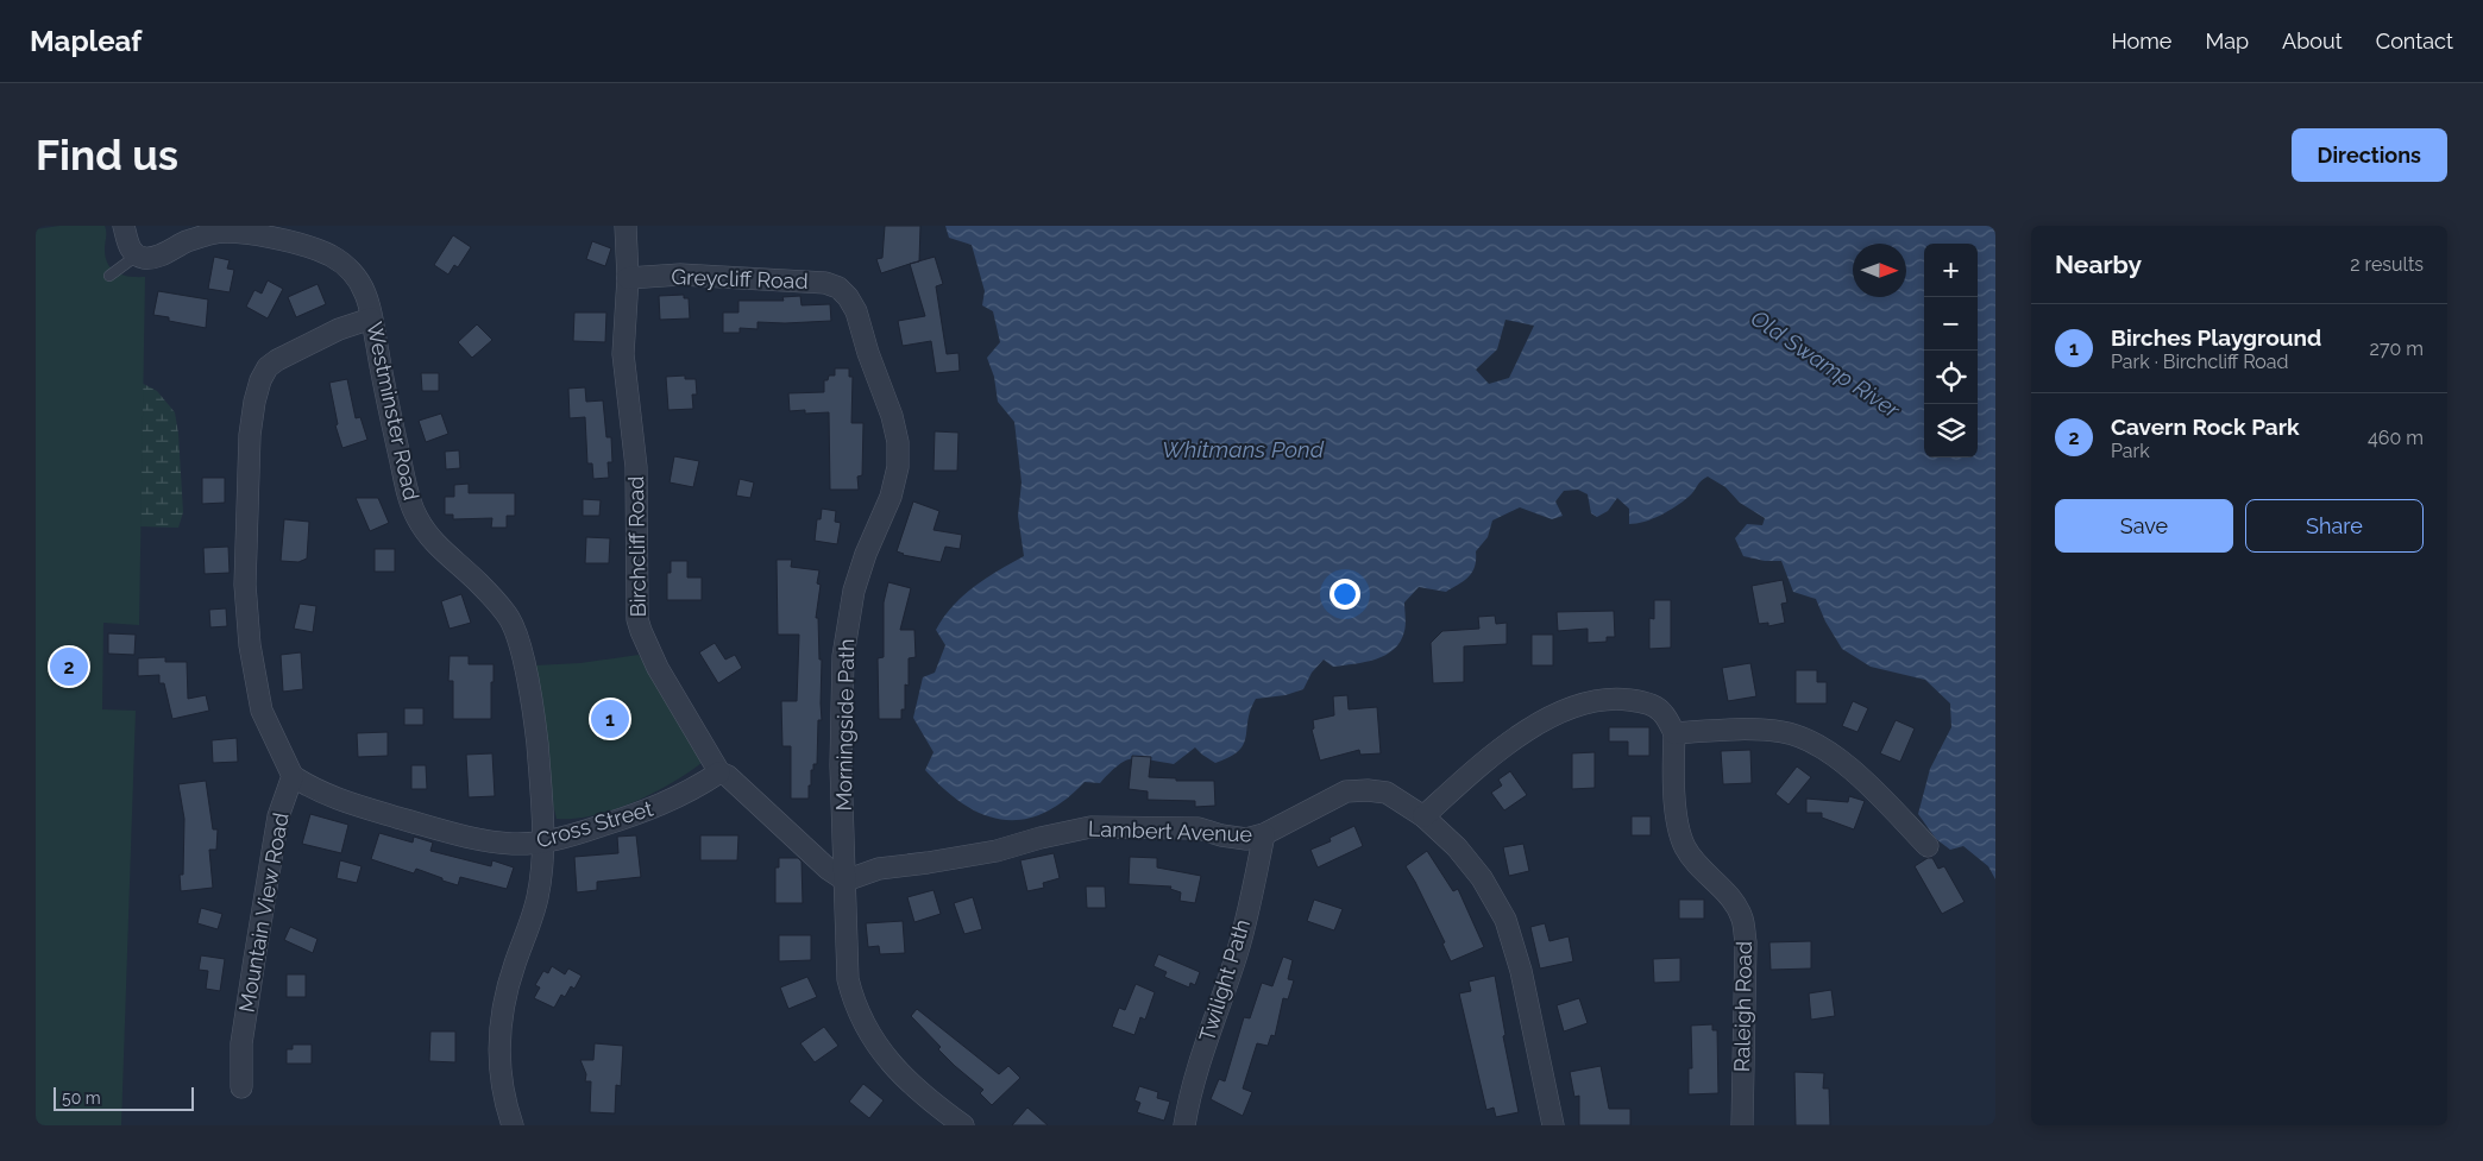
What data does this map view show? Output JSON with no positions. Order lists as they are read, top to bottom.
{
  "streets": {
    "street": [
      "Greycliff Road",
      "Westminster Road",
      "Birchcliff Road",
      "Morningside Path",
      "Cross Street",
      "Lambert Avenue",
      "Mountain View Road",
      "Twilight Path",
      "Raleigh Road"
    ]
  },
  "crossings": [
    ["Greycliff Road", "Birchcliff Road"],
    ["Greycliff Road", "Morningside Path"],
    ["Westminster Road", "Cross Street"],
    ["Birchcliff Road", "Morningside Path"],
    ["Birchcliff Road", "Cross Street"],
    ["Birchcliff Road", "Lambert Avenue"],
    ["Morningside Path", "Lambert Avenue"],
    ["Cross Street", "Mountain View Road"],
    ["Lambert Avenue", "Twilight Path"]
  ],
  "water": ["Old Swamp River", "Whitmans Pond"],
  "scale_bar": "50 m",
  "north": "right",
  "page": {
    "header": "Mapleaf",
    "nav": [
      "Home",
      "Map",
      "About",
      "Contact"
    ],
    "buttons": [
      "Directions",
      ["Save", "Share"]
    ],
    "title": "Find us",
    "heading": ["Nearby", "2 results"],
    "map_buttons": ["+", "−"],
    "list": [
      {
        "mark": "1",
        "name": "Birches Playground",
        "note": "Park · Birchcliff Road",
        "value": "270 m"
      },
      {
        "mark": "2",
        "name": "Cavern Rock Park",
        "note": "Park",
        "value": "460 m"
      }
    ],
    "pins": ["2", "1"],
    "scale": "50 m"
  }
}
